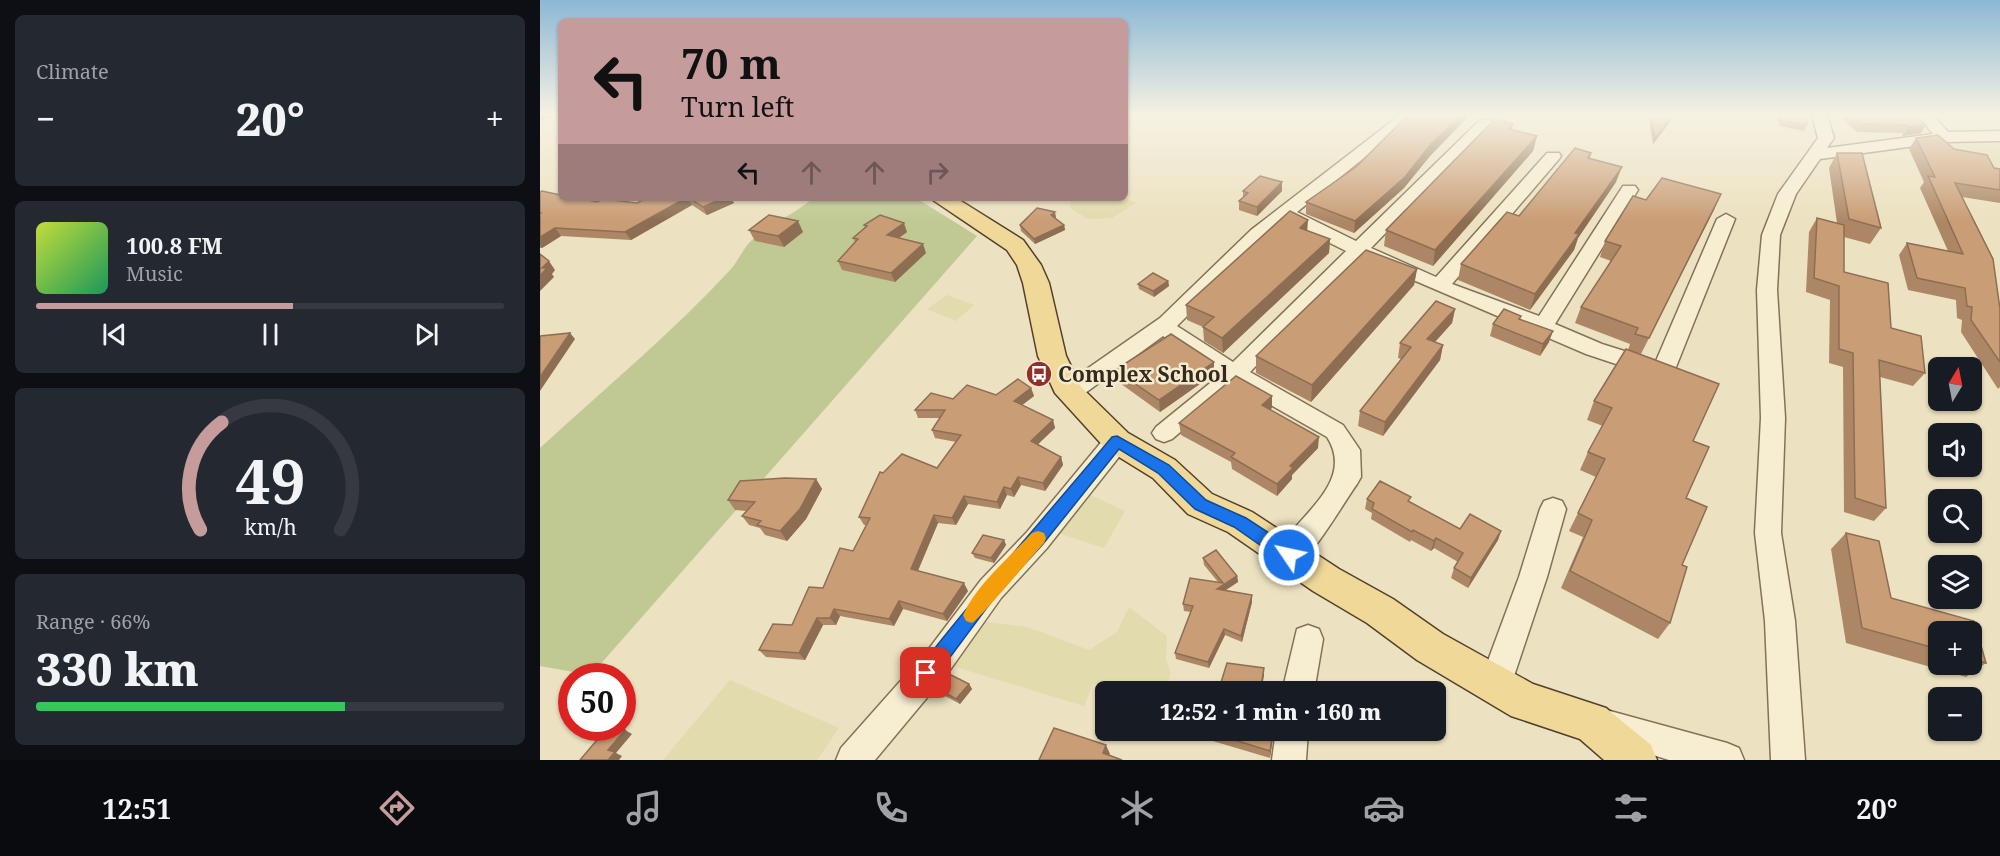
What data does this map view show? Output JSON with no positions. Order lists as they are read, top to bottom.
{
  "places": {
    "bus stop": ["Complex School"]
  },
  "north": "top",
  "page": {
    "tile": [
      "Climate",
      ["Range · 66%", "330 km"]
    ],
    "turn": ["70 m", "Turn left"],
    "heat": ["−", "20°", "+"],
    "song": ["100.8 FM", "Music"],
    "map_buttons": ["+", "−"],
    "limit": "50",
    "trip": "12:52 · 1 min · 160 m",
    "tabs": ["12:51", "20°"],
    "gauge": ["49", "km/h"]
  }
}
